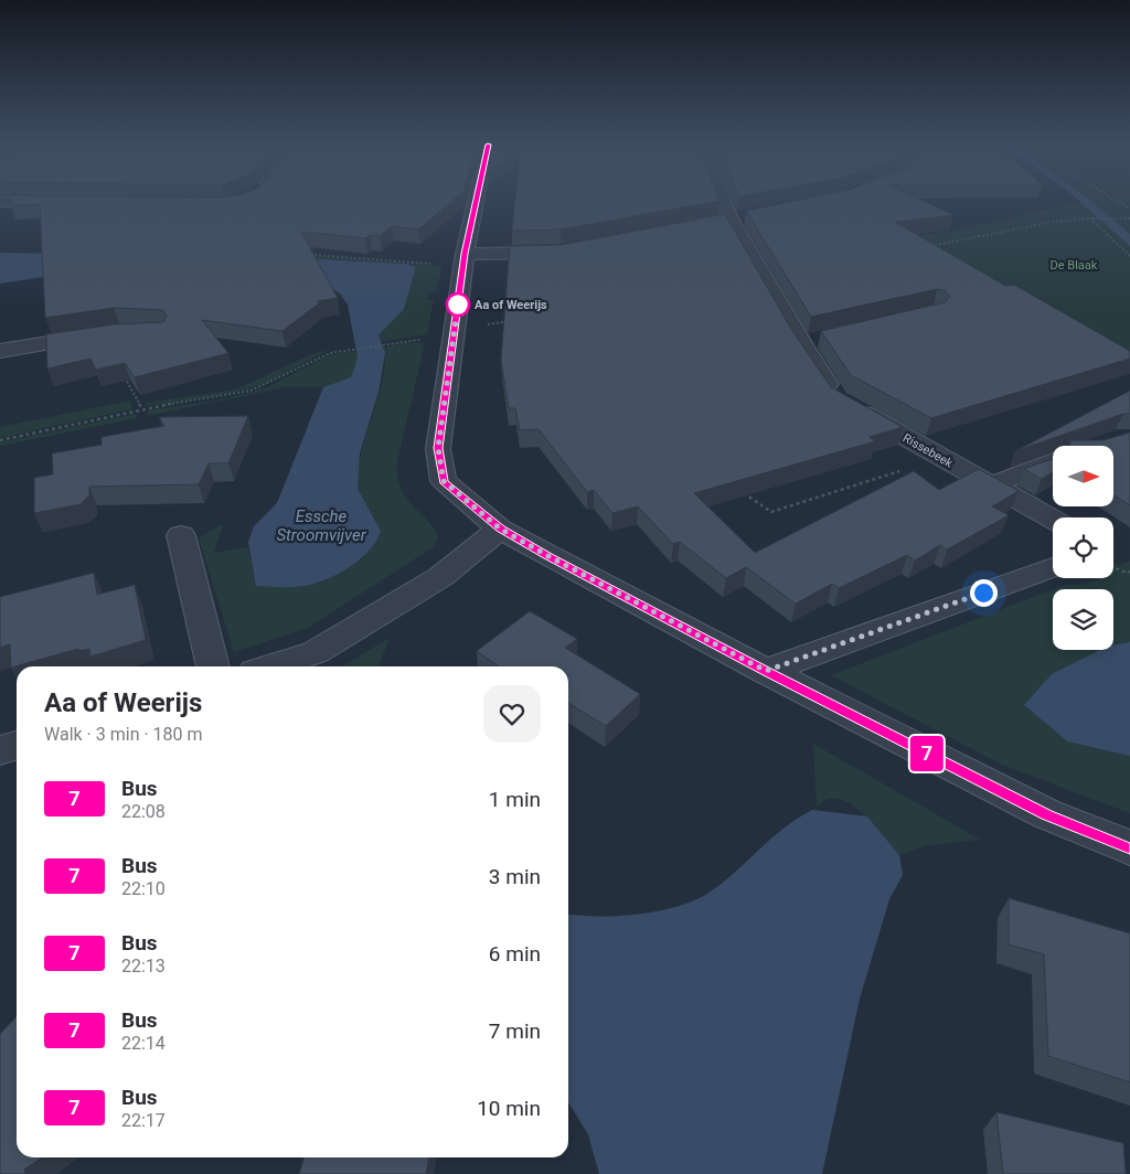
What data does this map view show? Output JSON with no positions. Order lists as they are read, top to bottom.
{
  "streets": {
    "street": ["Rissebeek"]
  },
  "water": ["Essche Stroomvijver"],
  "parks": ["De Blaak"],
  "places": ["Aa of Weerijs"],
  "lines": ["bus line 7"],
  "north": "right",
  "page": {
    "on_map": "7",
    "heading": ["Aa of Weerijs", "Walk · 3 min · 180 m"],
    "list": [
      {
        "mark": "7",
        "name": "Bus",
        "note": "22:08",
        "value": "1 min"
      },
      {
        "mark": "7",
        "name": "Bus",
        "note": "22:10",
        "value": "3 min"
      },
      {
        "mark": "7",
        "name": "Bus",
        "note": "22:13",
        "value": "6 min"
      },
      {
        "mark": "7",
        "name": "Bus",
        "note": "22:14",
        "value": "7 min"
      },
      {
        "mark": "7",
        "name": "Bus",
        "note": "22:17",
        "value": "10 min"
      }
    ]
  }
}
